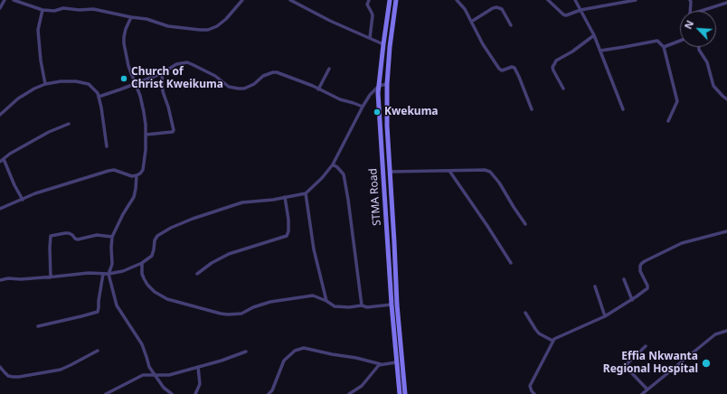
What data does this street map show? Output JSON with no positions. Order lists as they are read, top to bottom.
{
  "streets": {
    "main road": ["STMA Road"]
  },
  "places": ["Church of Christ Kweikuma", "Kwekuma", "Effia Nkwanta Regional Hospital"],
  "north": "top left"
}
